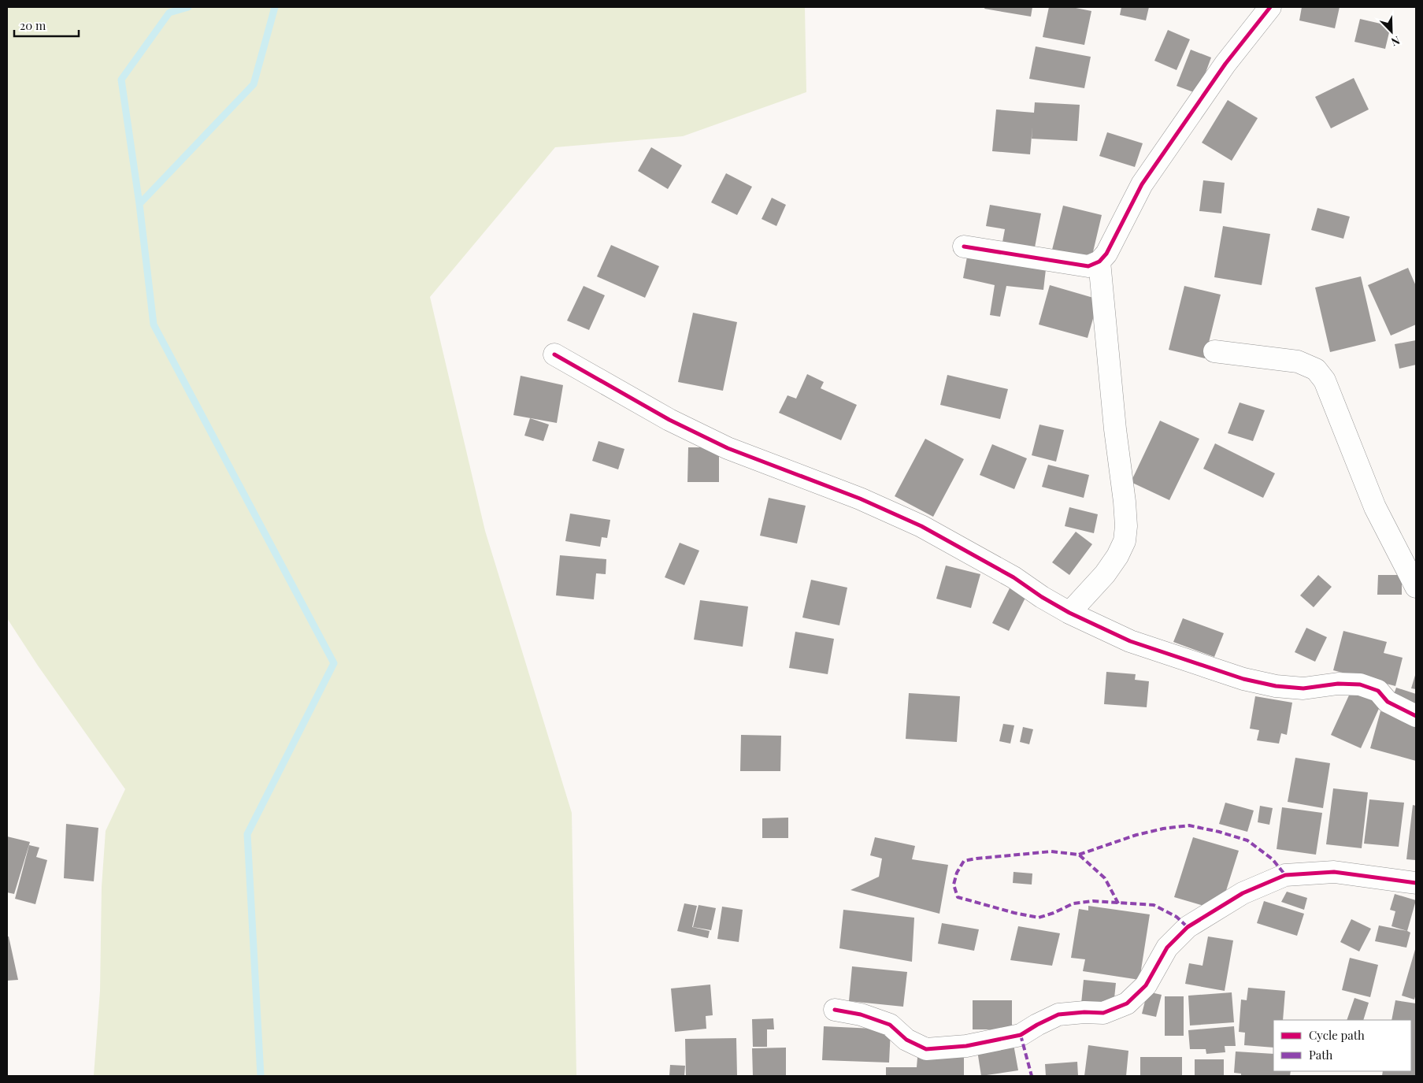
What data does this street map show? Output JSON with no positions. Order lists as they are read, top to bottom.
{
  "legend": ["Cycle path", "Path"],
  "scale_bar": "20 m",
  "north": "bottom right"
}
